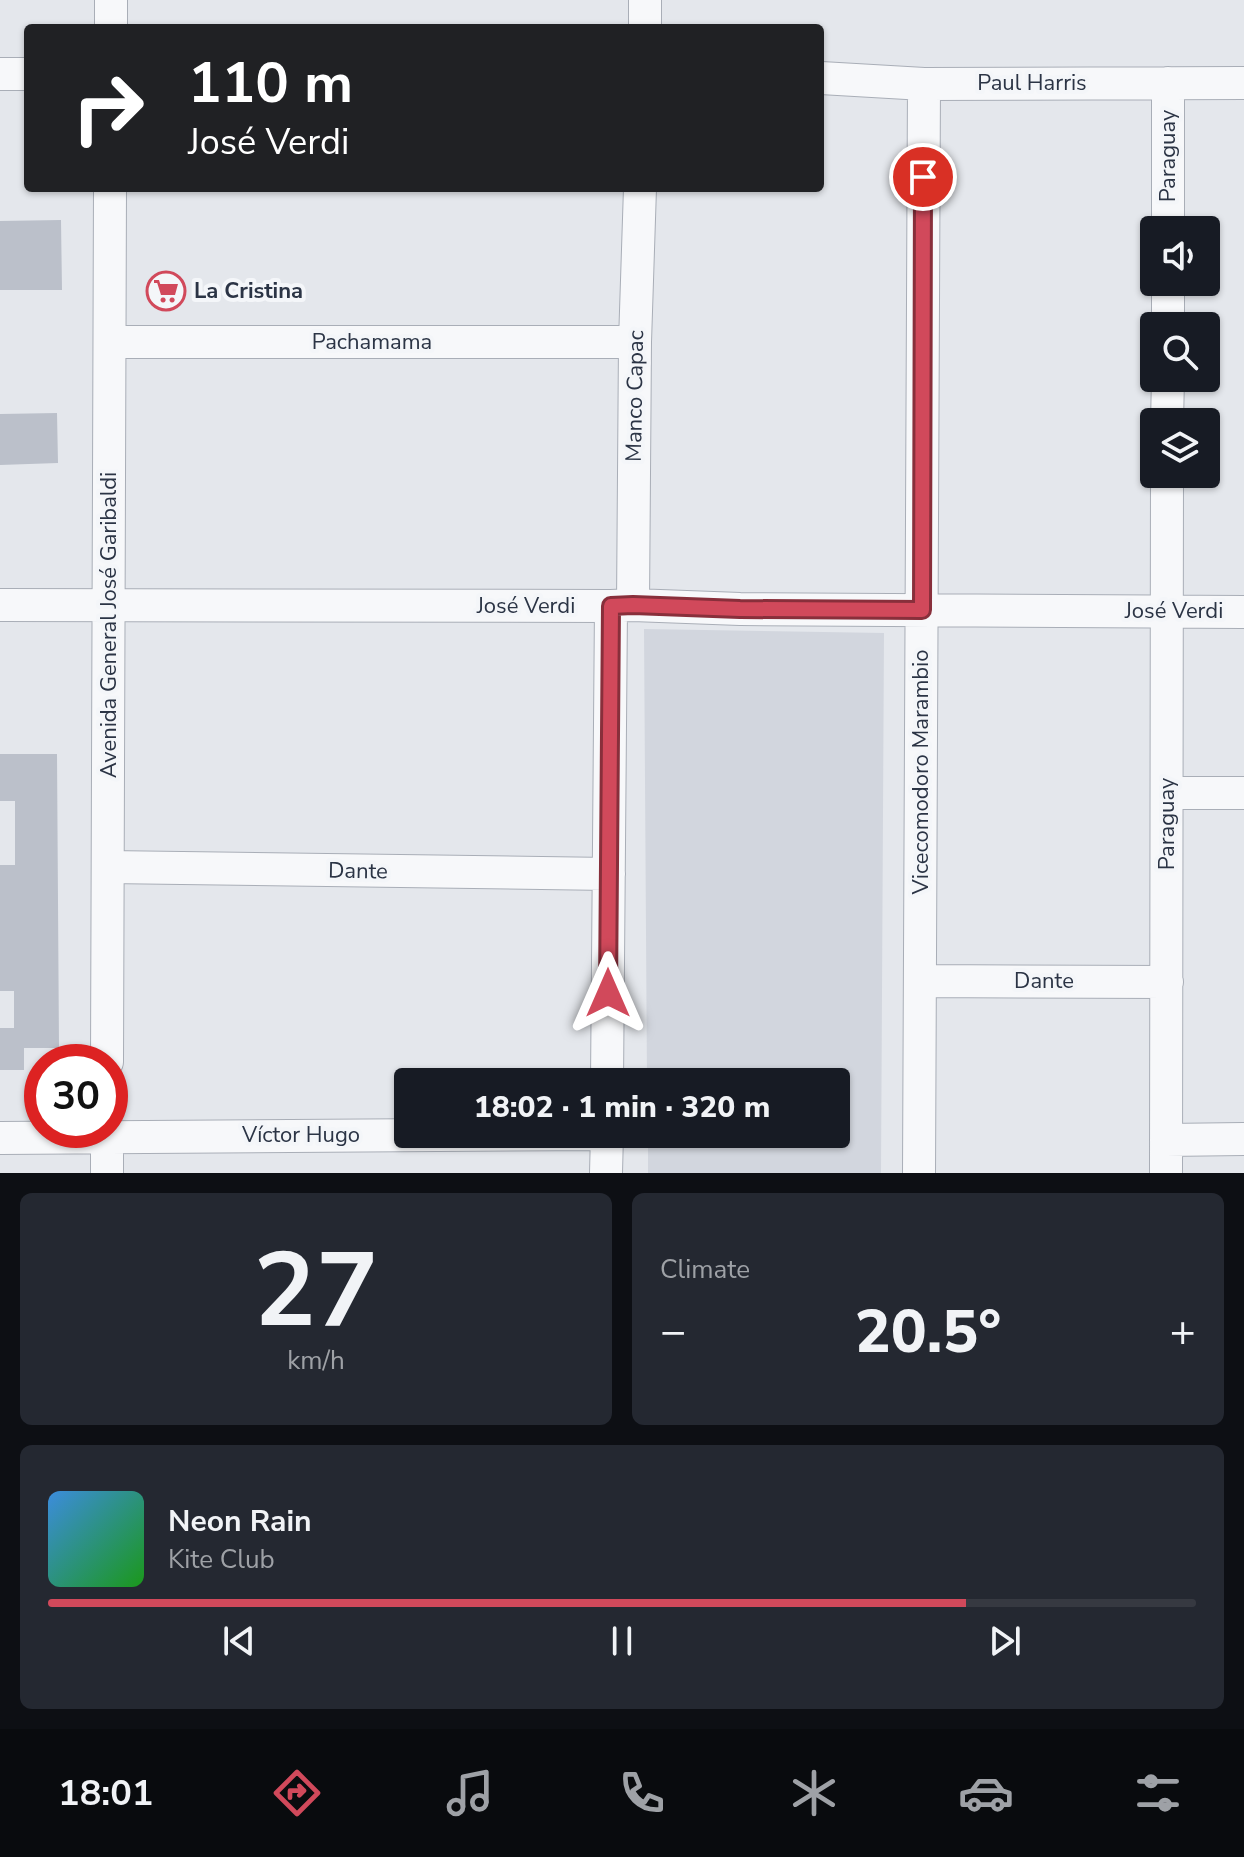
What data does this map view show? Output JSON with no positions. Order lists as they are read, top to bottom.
{
  "streets": {
    "street": [
      "Paul Harris",
      "Paraguay",
      "Pachamama",
      "Manco Capac",
      "José Verdi",
      "Avenida General José Garibaldi",
      "Vicecomodoro Marambio",
      "Dante",
      "Víctor Hugo"
    ]
  },
  "crossings": [
    ["Paul Harris", "Paraguay"],
    ["Paul Harris", "Vicecomodoro Marambio"],
    ["Paraguay", "José Verdi"],
    ["Paraguay", "Dante"],
    ["Pachamama", "Manco Capac"],
    ["Pachamama", "Avenida General José Garibaldi"],
    ["Manco Capac", "José Verdi"],
    ["Manco Capac", "Dante"],
    ["José Verdi", "Avenida General José Garibaldi"],
    ["José Verdi", "Vicecomodoro Marambio"],
    ["Avenida General José Garibaldi", "Dante"],
    ["Vicecomodoro Marambio", "Dante"]
  ],
  "places": {
    "supermarket": ["La Cristina"]
  },
  "page": {
    "turn": ["110 m", "José Verdi"],
    "limit": "30",
    "trip": "18:02 · 1 min · 320 m",
    "tile": [
      ["27", "km/h"],
      "Climate"
    ],
    "heat": ["−", "20.5°", "+"],
    "song": ["Neon Rain", "Kite Club"],
    "tabs": "18:01"
  }
}
